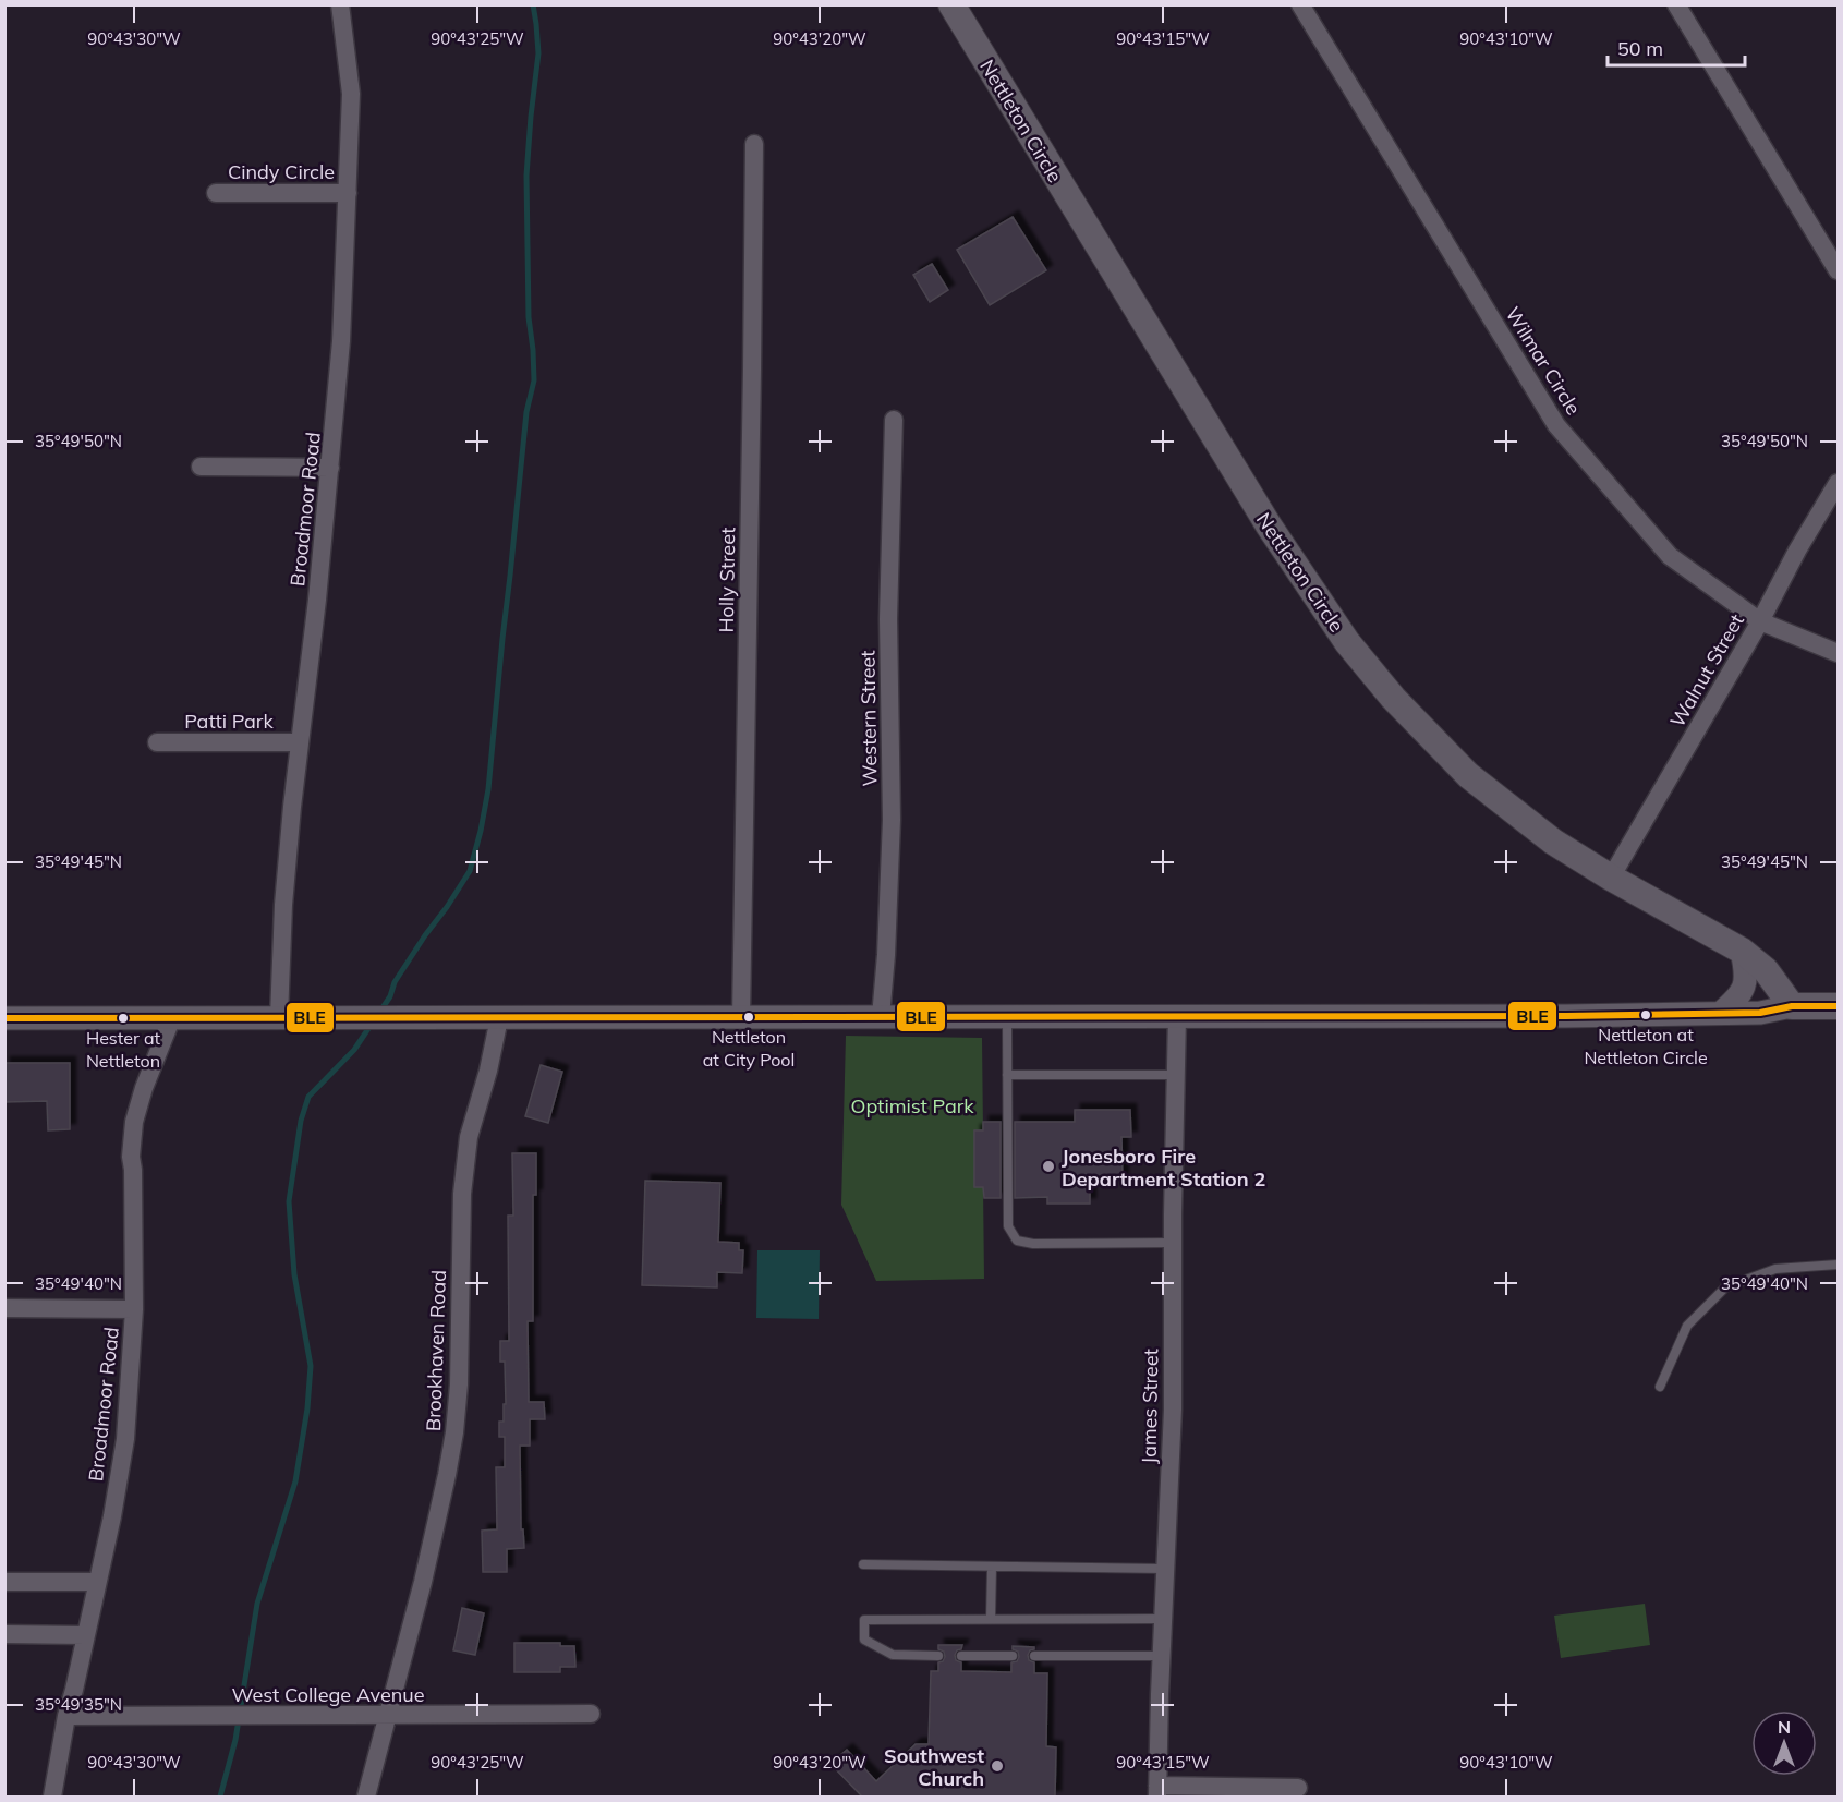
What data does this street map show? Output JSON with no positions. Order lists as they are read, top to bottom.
{
  "streets": {
    "main road": ["Nettleton Circle"],
    "street": [
      "Cindy Circle",
      "Wilmar Circle",
      "Broadmoor Road",
      "Holly Street",
      "Walnut Street",
      "Western Street",
      "Patti Park",
      "Brookhaven Road",
      "James Street",
      "West College Avenue"
    ]
  },
  "crossings": [
    ["Nettleton Circle", "Walnut Street"],
    ["Cindy Circle", "Broadmoor Road"],
    ["Wilmar Circle", "Walnut Street"],
    ["Broadmoor Road", "Patti Park"],
    ["Broadmoor Road", "West College Avenue"],
    ["Brookhaven Road", "West College Avenue"]
  ],
  "parks": ["Optimist Park"],
  "places": [
    "Nettleton at Nettleton Circle",
    "Nettleton at City Pool",
    "Hester at Nettleton",
    "Jonesboro Fire Department Station 2",
    "Southwest Church"
  ],
  "lines": ["transit line BLE"],
  "scale_bar": "50 m",
  "north": "top",
  "coordinates": [
    "90°43'30\"W",
    "90°43'25\"W",
    "90°43'20\"W",
    "90°43'15\"W",
    "90°43'10\"W",
    "35°49'50\"N",
    "35°49'45\"N",
    "35°49'40\"N",
    "35°49'35\"N"
  ]
}
